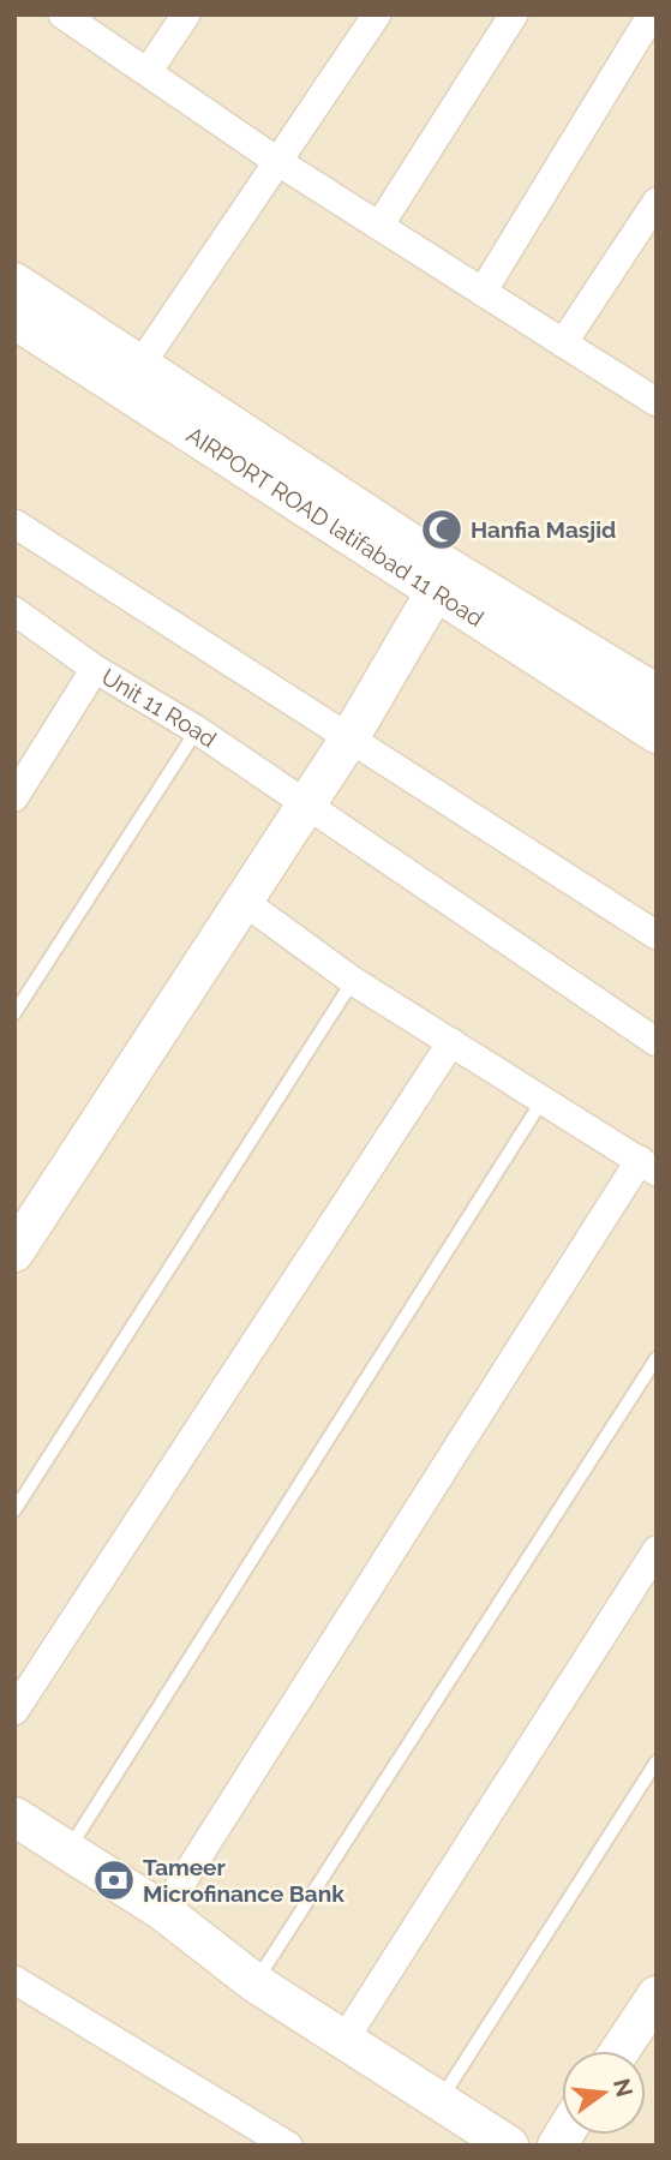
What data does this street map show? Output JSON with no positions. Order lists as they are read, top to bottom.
{
  "streets": {
    "street": ["AIRPORT ROAD latifabad 11 Road", "Unit 11 Road"]
  },
  "places": {
    "mosque": ["Hanfia Masjid"],
    "bank": ["Tameer Microfinance Bank"]
  },
  "north": "right"
}
